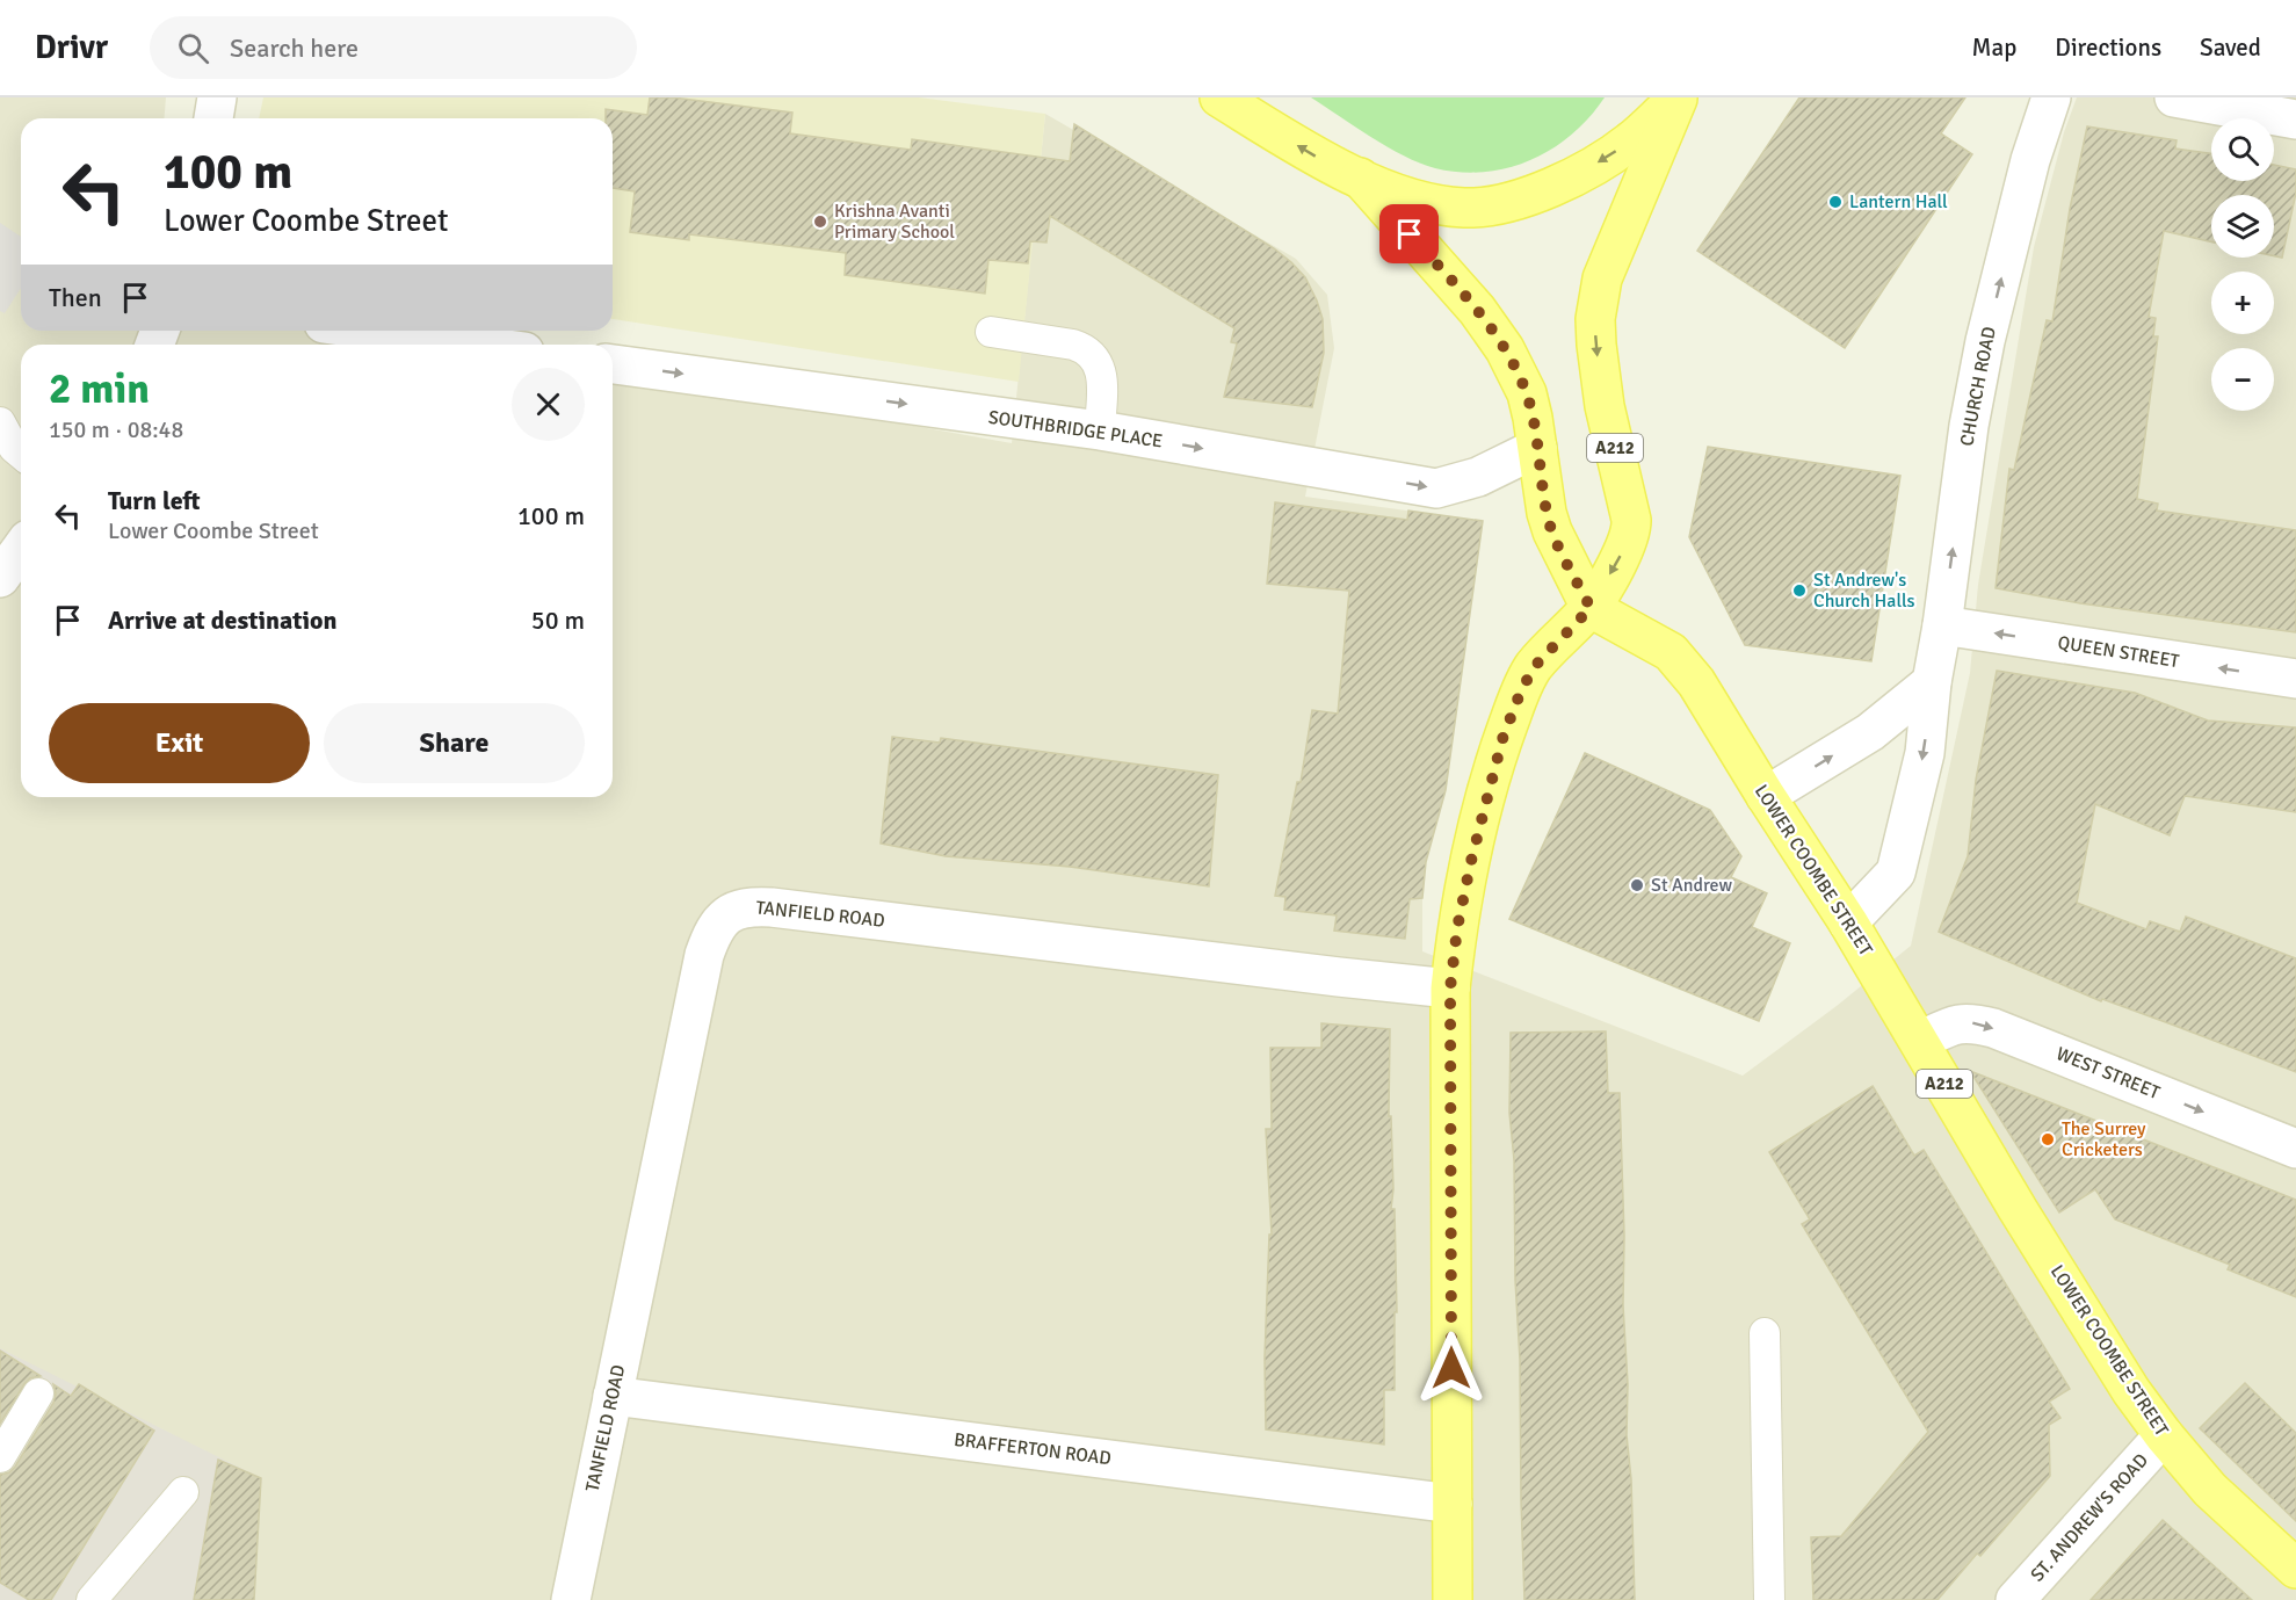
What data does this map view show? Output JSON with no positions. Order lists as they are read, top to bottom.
{
  "streets": {
    "main road": ["A212", "LOWER COOMBE STREET"],
    "street": [
      "CHURCH ROAD",
      "SOUTHBRIDGE PLACE",
      "QUEEN STREET",
      "TANFIELD ROAD",
      "WEST STREET",
      "BRAFFERTON ROAD",
      "ST. ANDREW'S ROAD"
    ]
  },
  "crossings": [
    ["CHURCH ROAD", "QUEEN STREET"],
    ["CHURCH ROAD", "LOWER COOMBE STREET"],
    ["A212", "LOWER COOMBE STREET"],
    ["LOWER COOMBE STREET", "WEST STREET"],
    ["LOWER COOMBE STREET", "ST. ANDREW'S ROAD"],
    ["TANFIELD ROAD", "BRAFFERTON ROAD"]
  ],
  "one_way": ["SOUTHBRIDGE PLACE", "QUEEN STREET", "WEST STREET"],
  "places": [
    "Lantern Hall",
    "Krishna Avanti Primary School",
    "St Andrew's Church Halls",
    "St Andrew",
    "The Surrey Cricketers"
  ],
  "page": {
    "header": "Drivr",
    "search": "Search here",
    "nav": ["Map", "Directions", "Saved"],
    "map_buttons": ["+", "−"],
    "turn": ["100 m", "Lower Coombe Street"],
    "then": "Then",
    "heading": ["2 min", "150 m · 08:48"],
    "list": [
      {
        "name": "Turn left",
        "note": "Lower Coombe Street",
        "value": "100 m"
      },
      {
        "name": "Arrive at destination",
        "value": "50 m"
      }
    ],
    "buttons": ["Exit", "Share"]
  }
}
